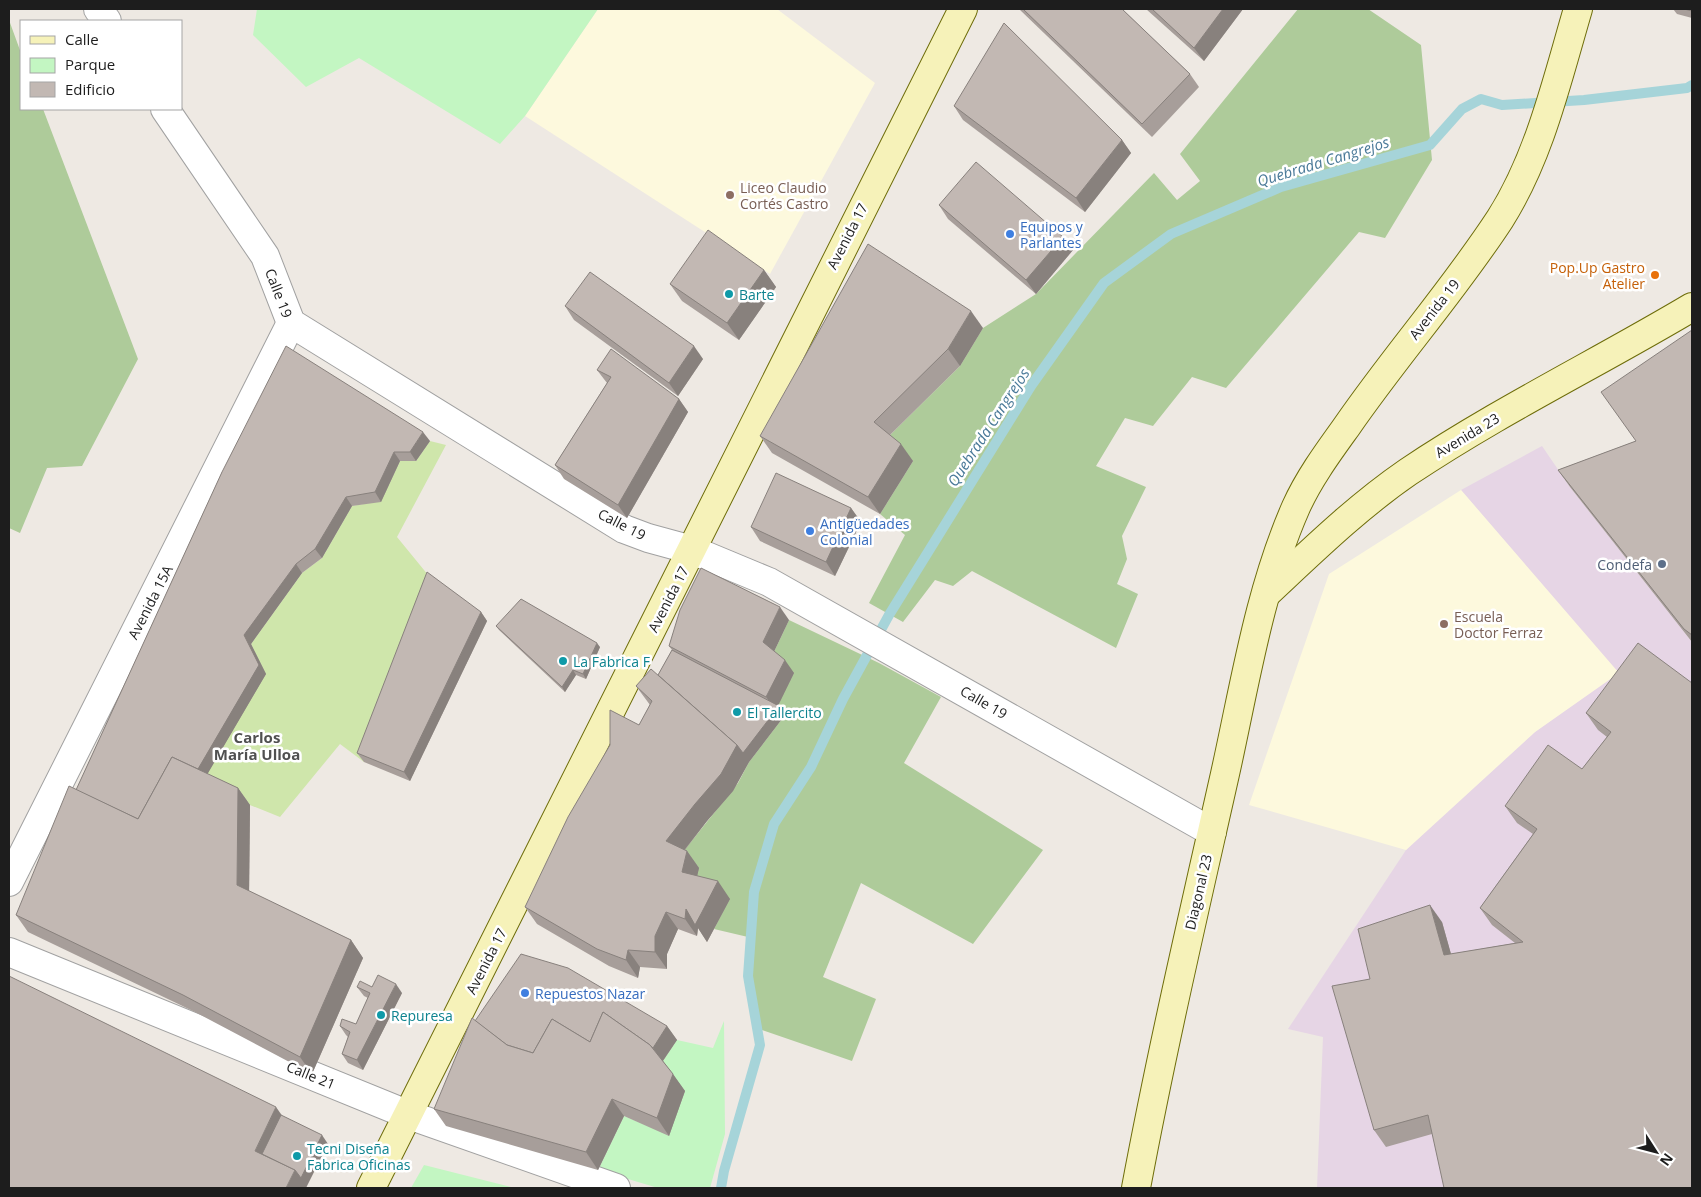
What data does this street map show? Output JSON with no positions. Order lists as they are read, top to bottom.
{
  "streets": {
    "main road": [
      "Avenida 17",
      "Avenida 19",
      "Avenida 23",
      "Diagonal 23"
    ],
    "street": ["Calle 19", "Avenida 15A", "Calle 21"]
  },
  "crossings": [
    ["Avenida 17", "Calle 19"],
    ["Avenida 17", "Calle 21"],
    ["Calle 19", "Avenida 15A"],
    ["Calle 19", "Diagonal 23"],
    ["Avenida 19", "Avenida 23"],
    ["Avenida 19", "Diagonal 23"],
    ["Avenida 23", "Diagonal 23"]
  ],
  "districts": ["Carlos María Ulloa"],
  "water": ["Quebrada Cangrejos"],
  "places": [
    "Liceo Claudio Cortés Castro",
    "Equipos y Parlantes",
    "Pop.Up Gastro Atelier",
    "Barte",
    "Antigüedades Colonial",
    "Condefa",
    "Escuela Doctor Ferraz",
    "La Fabrica F",
    "El Tallercito",
    "Repuestos Nazar",
    "Repuresa",
    "Tecni Diseña Fabrica Oficinas"
  ],
  "legend": ["Calle", "Parque", "Edificio"],
  "north": "bottom right"
}
